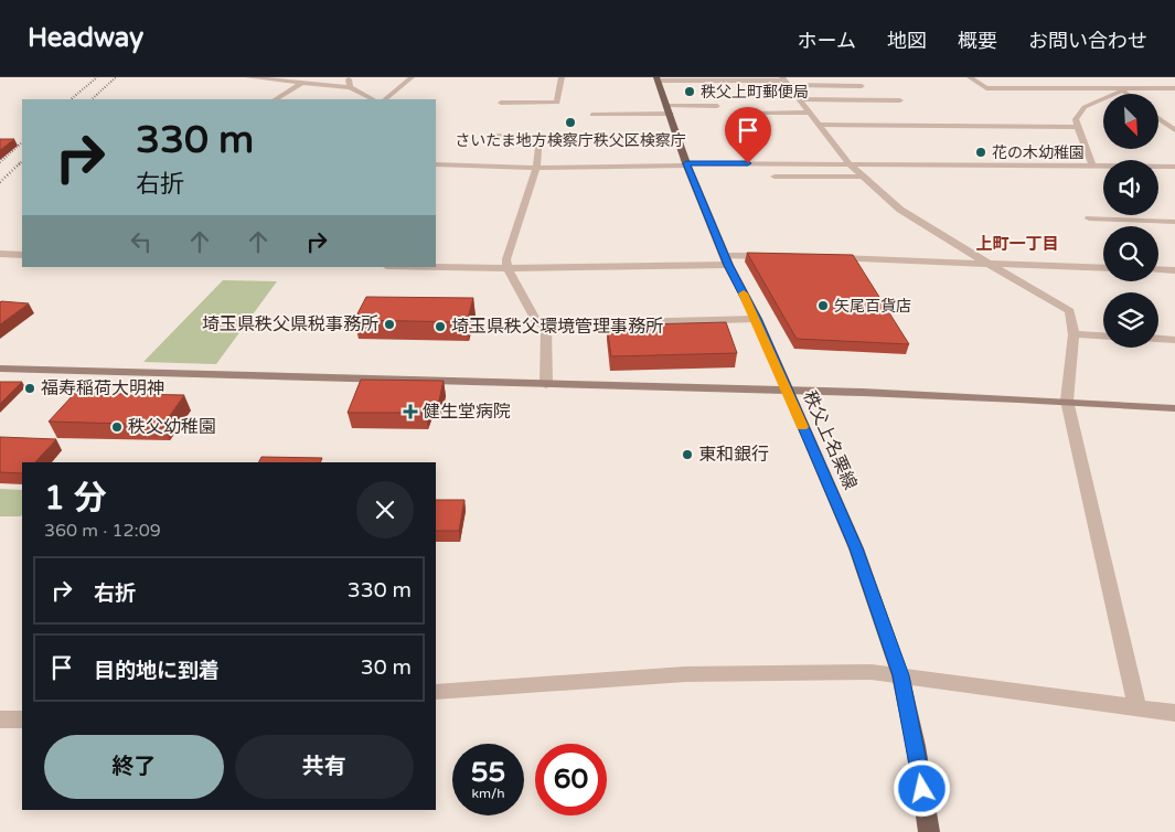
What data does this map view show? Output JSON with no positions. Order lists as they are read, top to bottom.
{
  "streets": {
    "main road": ["秩父上名栗線"]
  },
  "districts": ["上町一丁目"],
  "places": {
    "other": [
      "秩父上町郵便局",
      "さいたま地方検察庁秩父区検察庁",
      "花の木幼稚園",
      "矢尾百貨店",
      "埼玉県秩父県税事務所",
      "埼玉県秩父環境管理事務所",
      "福寿稲荷大明神",
      "秩父幼稚園",
      "東和銀行"
    ],
    "health": ["健生堂病院"]
  },
  "north": "bottom right",
  "page": {
    "header": "Headway",
    "nav": [
      "ホーム",
      "地図",
      "概要",
      "お問い合わせ"
    ],
    "turn": ["330 m", "右折"],
    "heading": ["1 分", "360 m · 12:09"],
    "list": [
      {
        "name": "右折",
        "value": "330 m"
      },
      {
        "name": "目的地に到着",
        "value": "30 m"
      }
    ],
    "buttons": ["終了", "共有"],
    "speed": "55 km/h",
    "limit": "60"
  }
}
